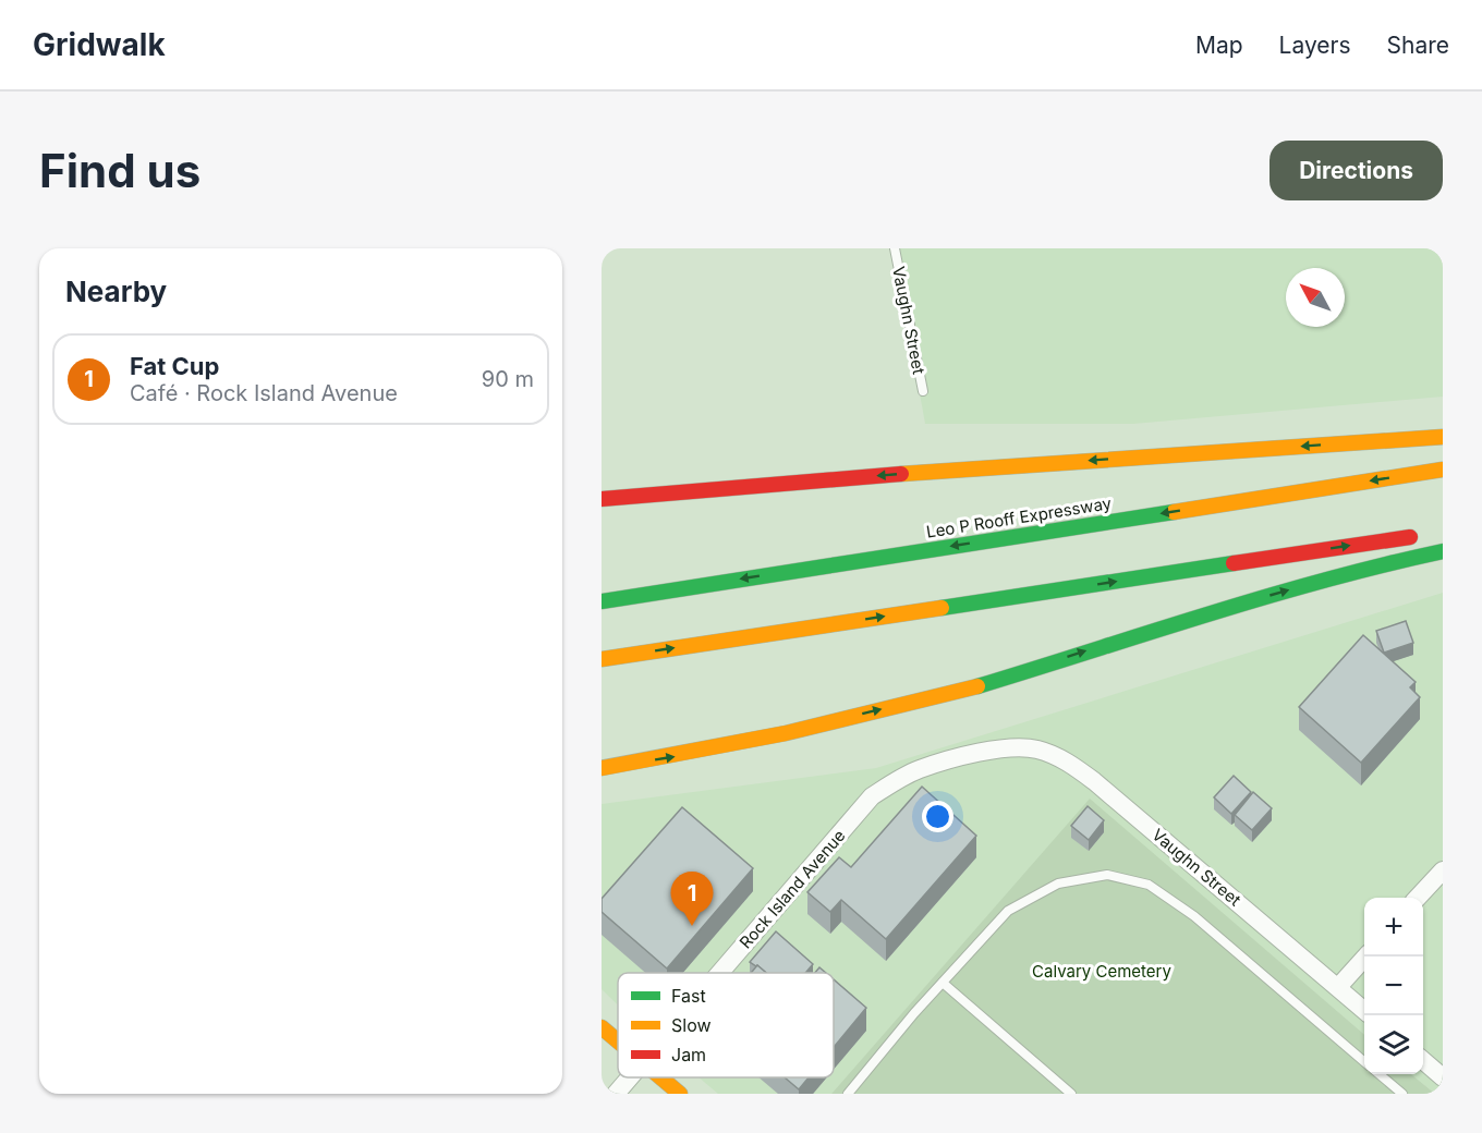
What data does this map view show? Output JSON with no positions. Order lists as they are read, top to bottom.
{
  "streets": {
    "main road": ["Leo P Rooff Expressway"],
    "street": ["Vaughn Street", "Rock Island Avenue"]
  },
  "crossings": [
    ["Vaughn Street", "Rock Island Avenue"]
  ],
  "parks": ["Calvary Cemetery"],
  "legend": ["Fast", "Slow", "Jam"],
  "north": "top left",
  "page": {
    "header": "Gridwalk",
    "nav": ["Map", "Layers", "Share"],
    "buttons": "Directions",
    "title": "Find us",
    "heading": "Nearby",
    "list": [
      {
        "mark": "1",
        "name": "Fat Cup",
        "note": "Café · Rock Island Avenue",
        "value": "90 m"
      }
    ],
    "pins": "1",
    "map_buttons": ["+", "−"]
  }
}
